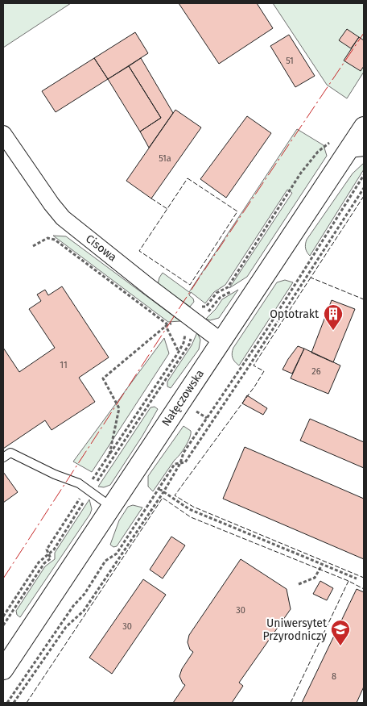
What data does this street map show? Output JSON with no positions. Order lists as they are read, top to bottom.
{
  "streets": {
    "street": ["Cisowa", "Nałęczowska"]
  },
  "crossings": [
    ["Cisowa", "Nałęczowska"]
  ],
  "places": {
    "building": ["Optotrakt"],
    "school or university": ["Uniwersytet Przyrodniczy"]
  },
  "house_numbers": [
    "51",
    "51a",
    "11",
    "26",
    "30",
    "30",
    "8"
  ]
}
